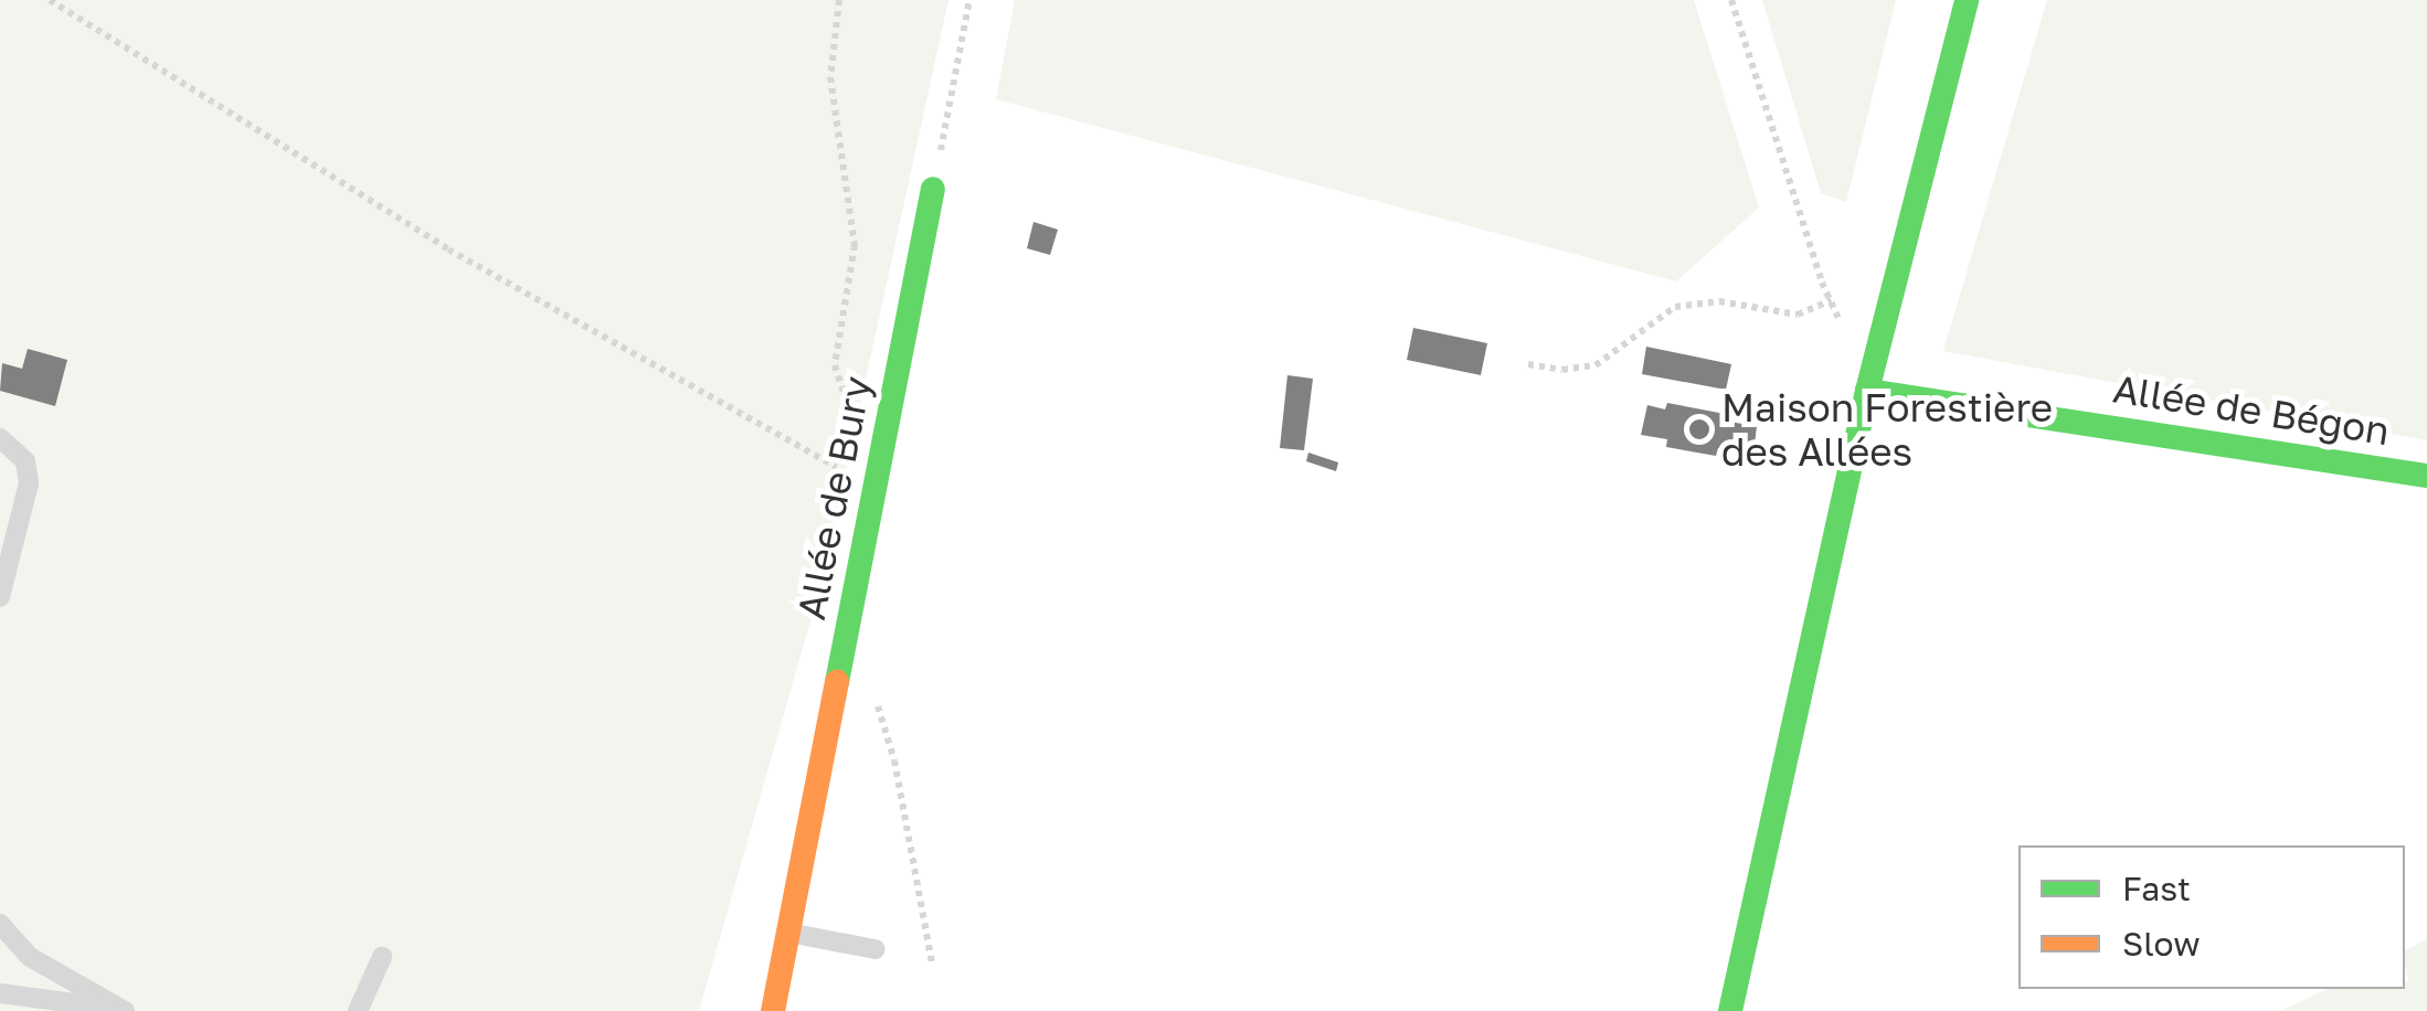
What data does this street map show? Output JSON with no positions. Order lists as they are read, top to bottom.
{
  "streets": {
    "street": ["Allée de Bégon", "Allée de Bury"]
  },
  "places": ["Maison Forestière des Allées"],
  "legend": ["Fast", "Slow"]
}
